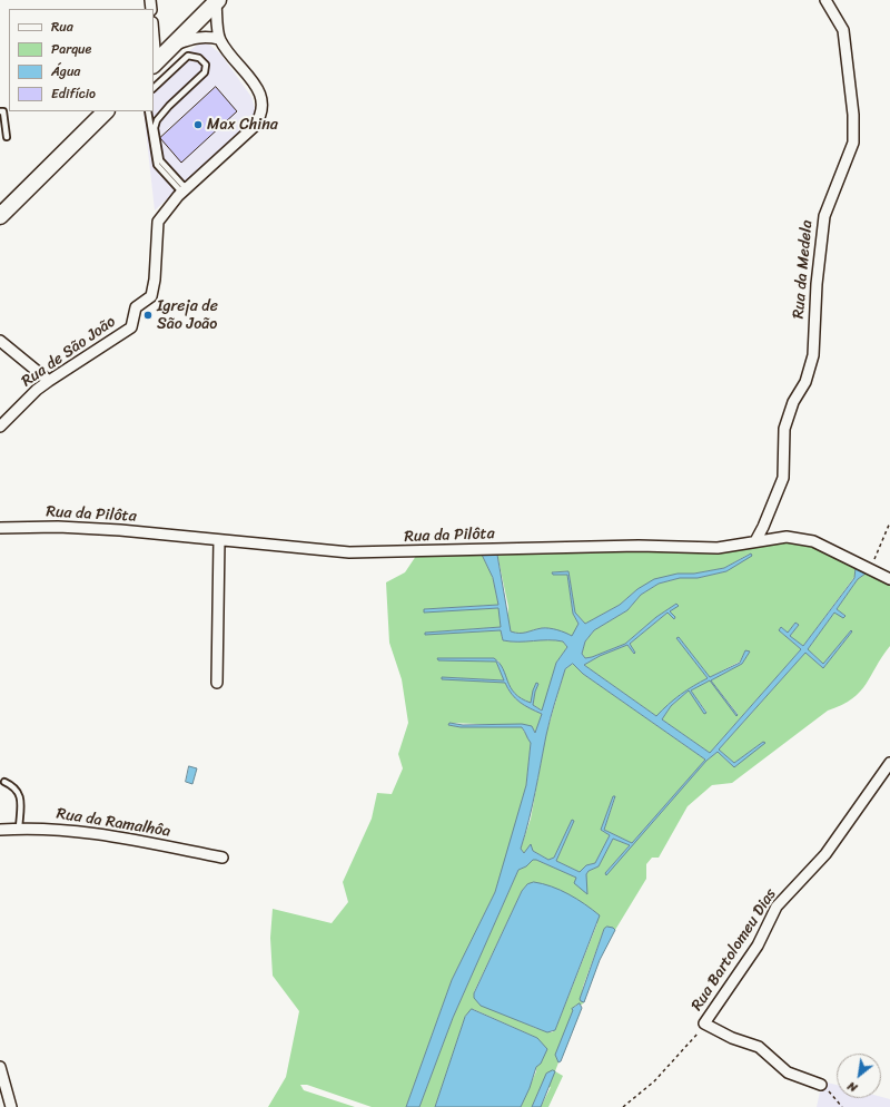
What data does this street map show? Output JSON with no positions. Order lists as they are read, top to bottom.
{
  "streets": {
    "street": [
      "Rua da Medela",
      "Rua de São João",
      "Rua da Pilôta",
      "Rua da Ramalhôa",
      "Rua Bartolomeu Dias"
    ]
  },
  "crossings": [
    ["Rua da Medela", "Rua da Pilôta"]
  ],
  "places": ["Max China", "Igreja de São João"],
  "legend": [
    "Rua",
    "Parque",
    "Água",
    "Edifício"
  ],
  "north": "bottom left"
}
